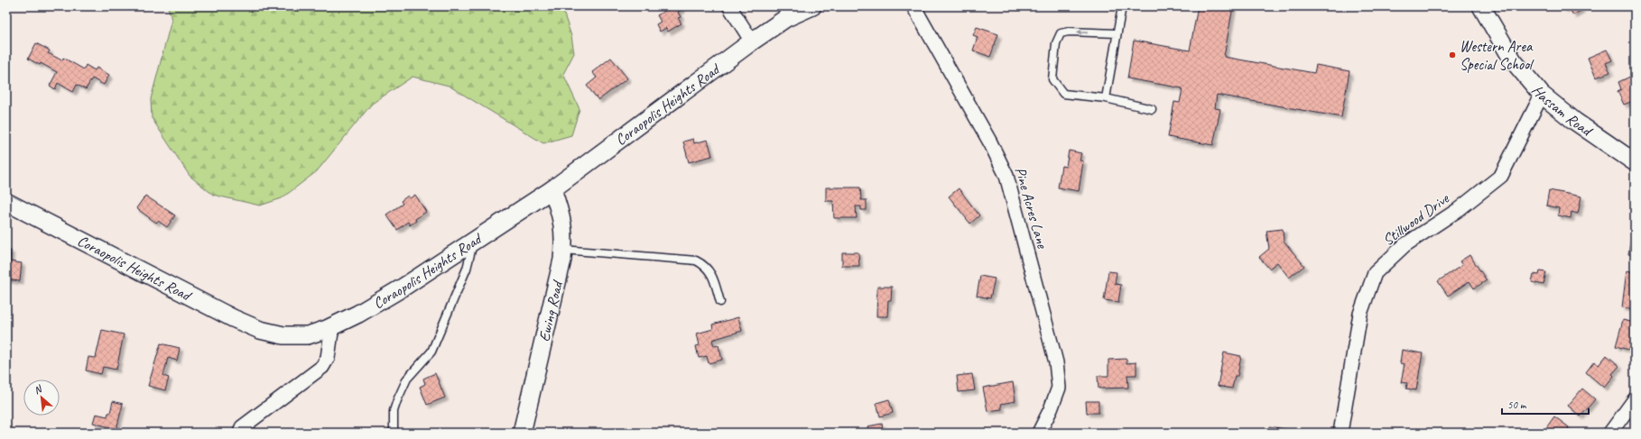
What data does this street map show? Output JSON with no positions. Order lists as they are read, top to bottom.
{
  "streets": {
    "street": [
      "Coraopolis Heights Road",
      "Hassam Road",
      "Pine Acres Lane",
      "Stillwood Drive",
      "Ewing Road"
    ]
  },
  "crossings": [
    ["Coraopolis Heights Road", "Ewing Road"],
    ["Hassam Road", "Stillwood Drive"]
  ],
  "places": ["Western Area Special School"],
  "scale_bar": "50 m",
  "north": "top left"
}
